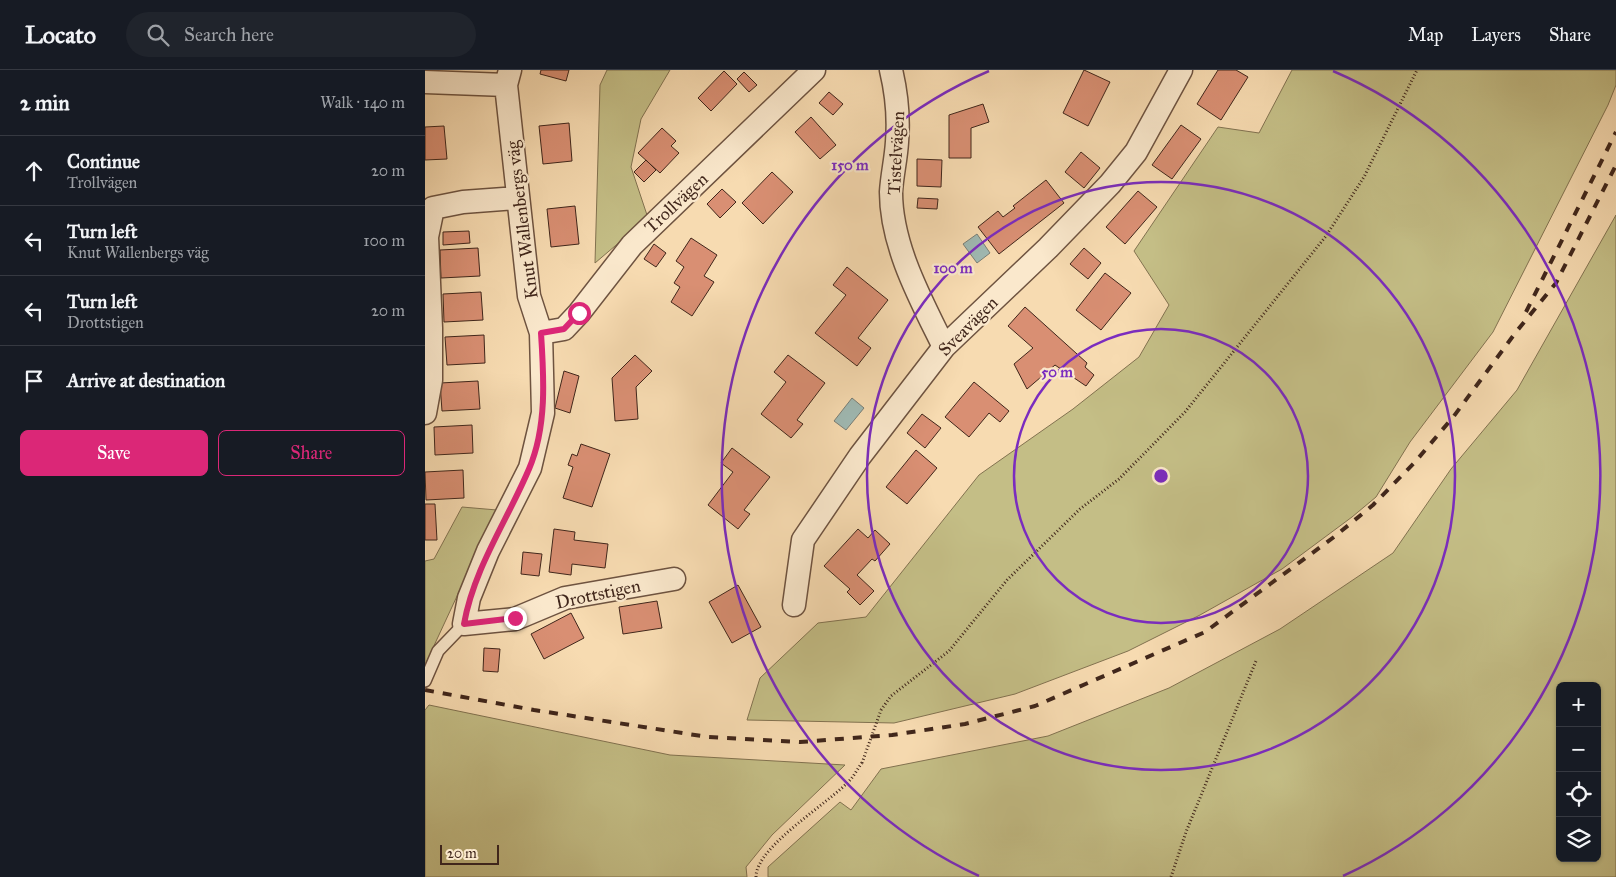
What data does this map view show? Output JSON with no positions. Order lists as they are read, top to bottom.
{
  "streets": {
    "street": [
      "Tistelvägen",
      "Trollvägen",
      "Knut Wallenbergs väg",
      "Sveavägen",
      "Drottstigen"
    ]
  },
  "crossings": [
    ["Tistelvägen", "Sveavägen"],
    ["Trollvägen", "Knut Wallenbergs väg"],
    ["Knut Wallenbergs väg", "Drottstigen"]
  ],
  "scale_bar": "20 m",
  "page": {
    "header": "Locato",
    "search": "Search here",
    "nav": ["Map", "Layers", "Share"],
    "heading": ["2 min", "Walk · 140 m"],
    "list": [
      ["Continue", "Trollvägen", "20 m"],
      ["Turn left", "Knut Wallenbergs väg", "100 m"],
      ["Turn left", "Drottstigen", "20 m"],
      "Arrive at destination"
    ],
    "buttons": ["Save", "Share"],
    "map_buttons": ["+", "−"],
    "scale": "20 m"
  },
  "rings": ["150 m", "100 m", "50 m"]
}
